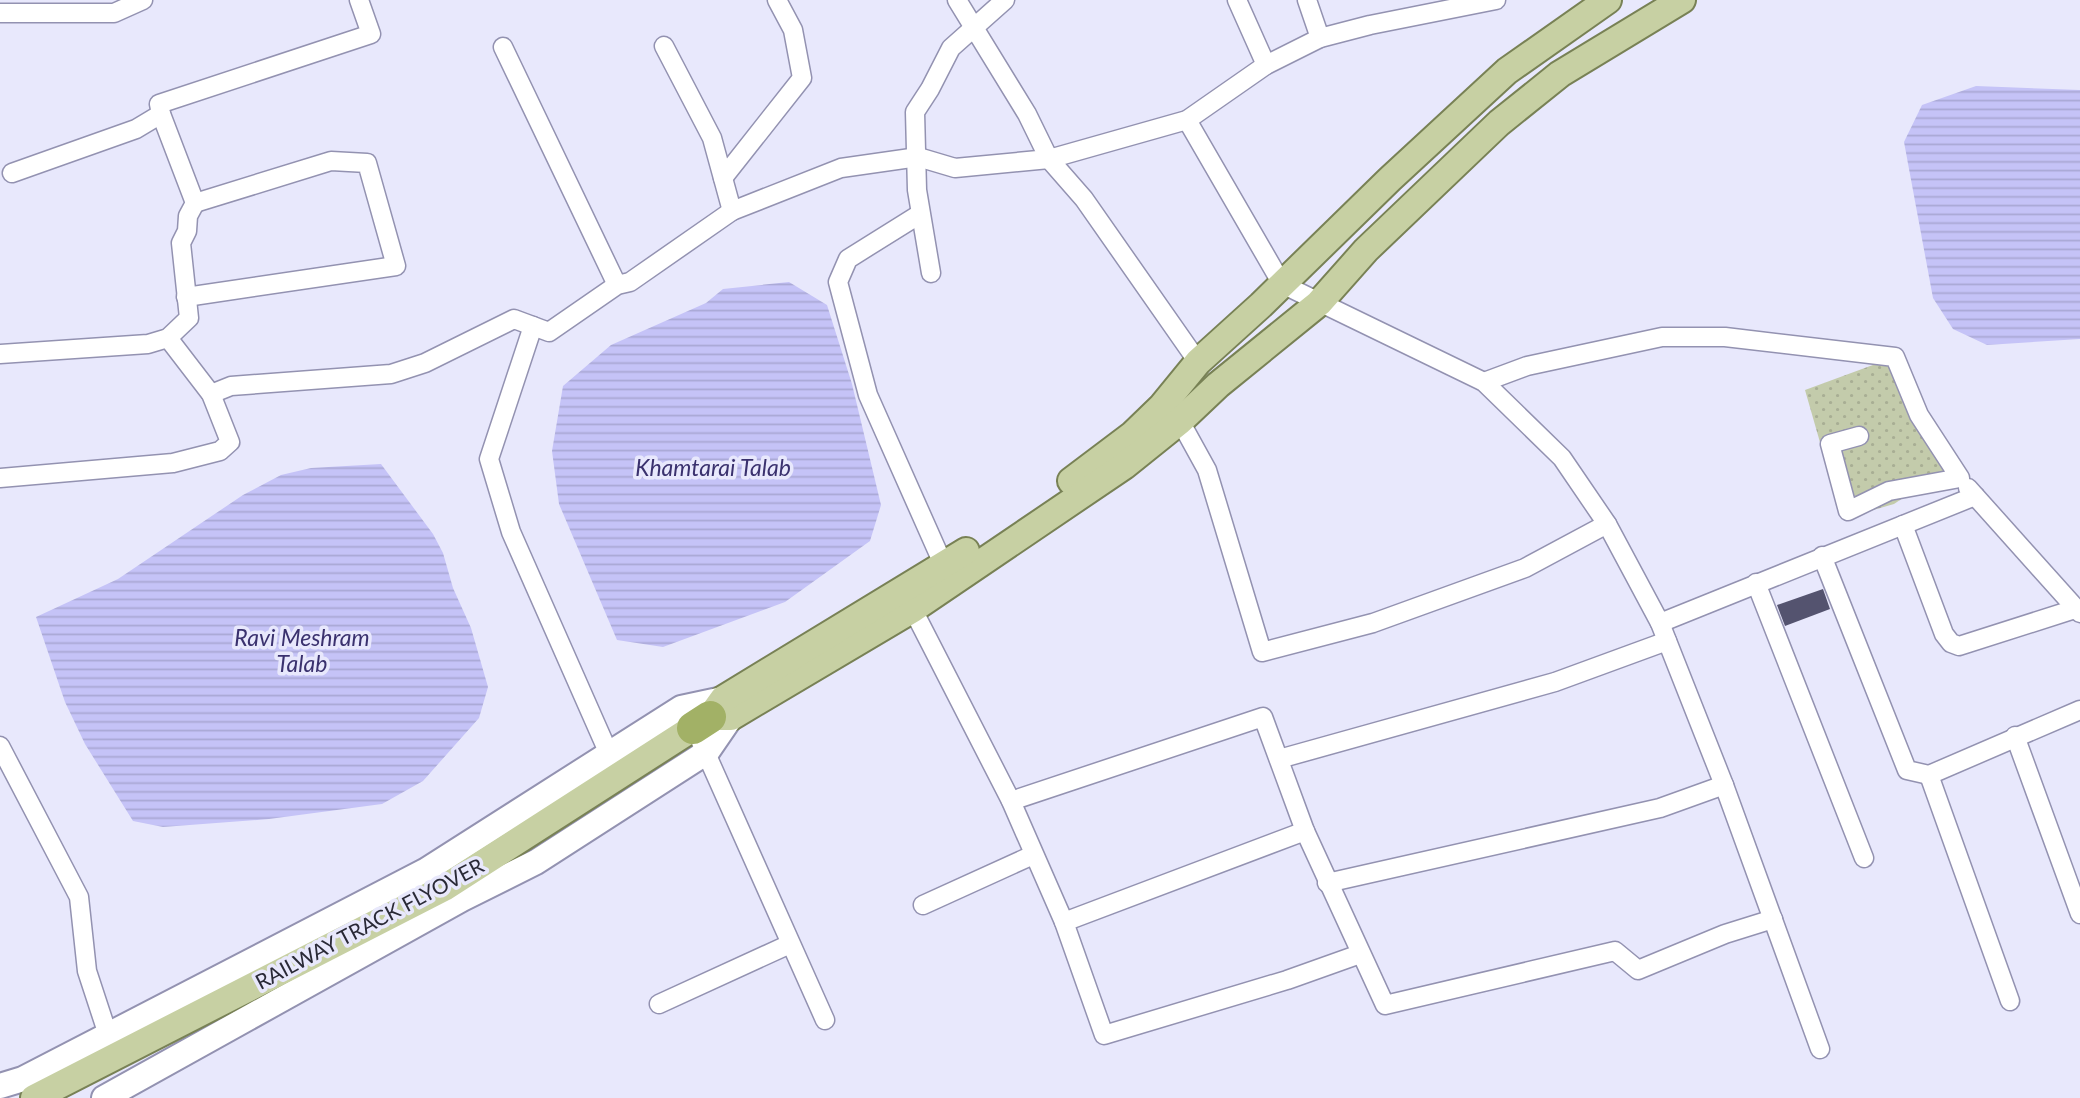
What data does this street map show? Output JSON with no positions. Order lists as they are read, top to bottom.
{
  "streets": {
    "main road": ["RAILWAY TRACK FLYOVER"]
  },
  "water": ["Khamtarai Talab", "Ravi Meshram Talab"]
}
